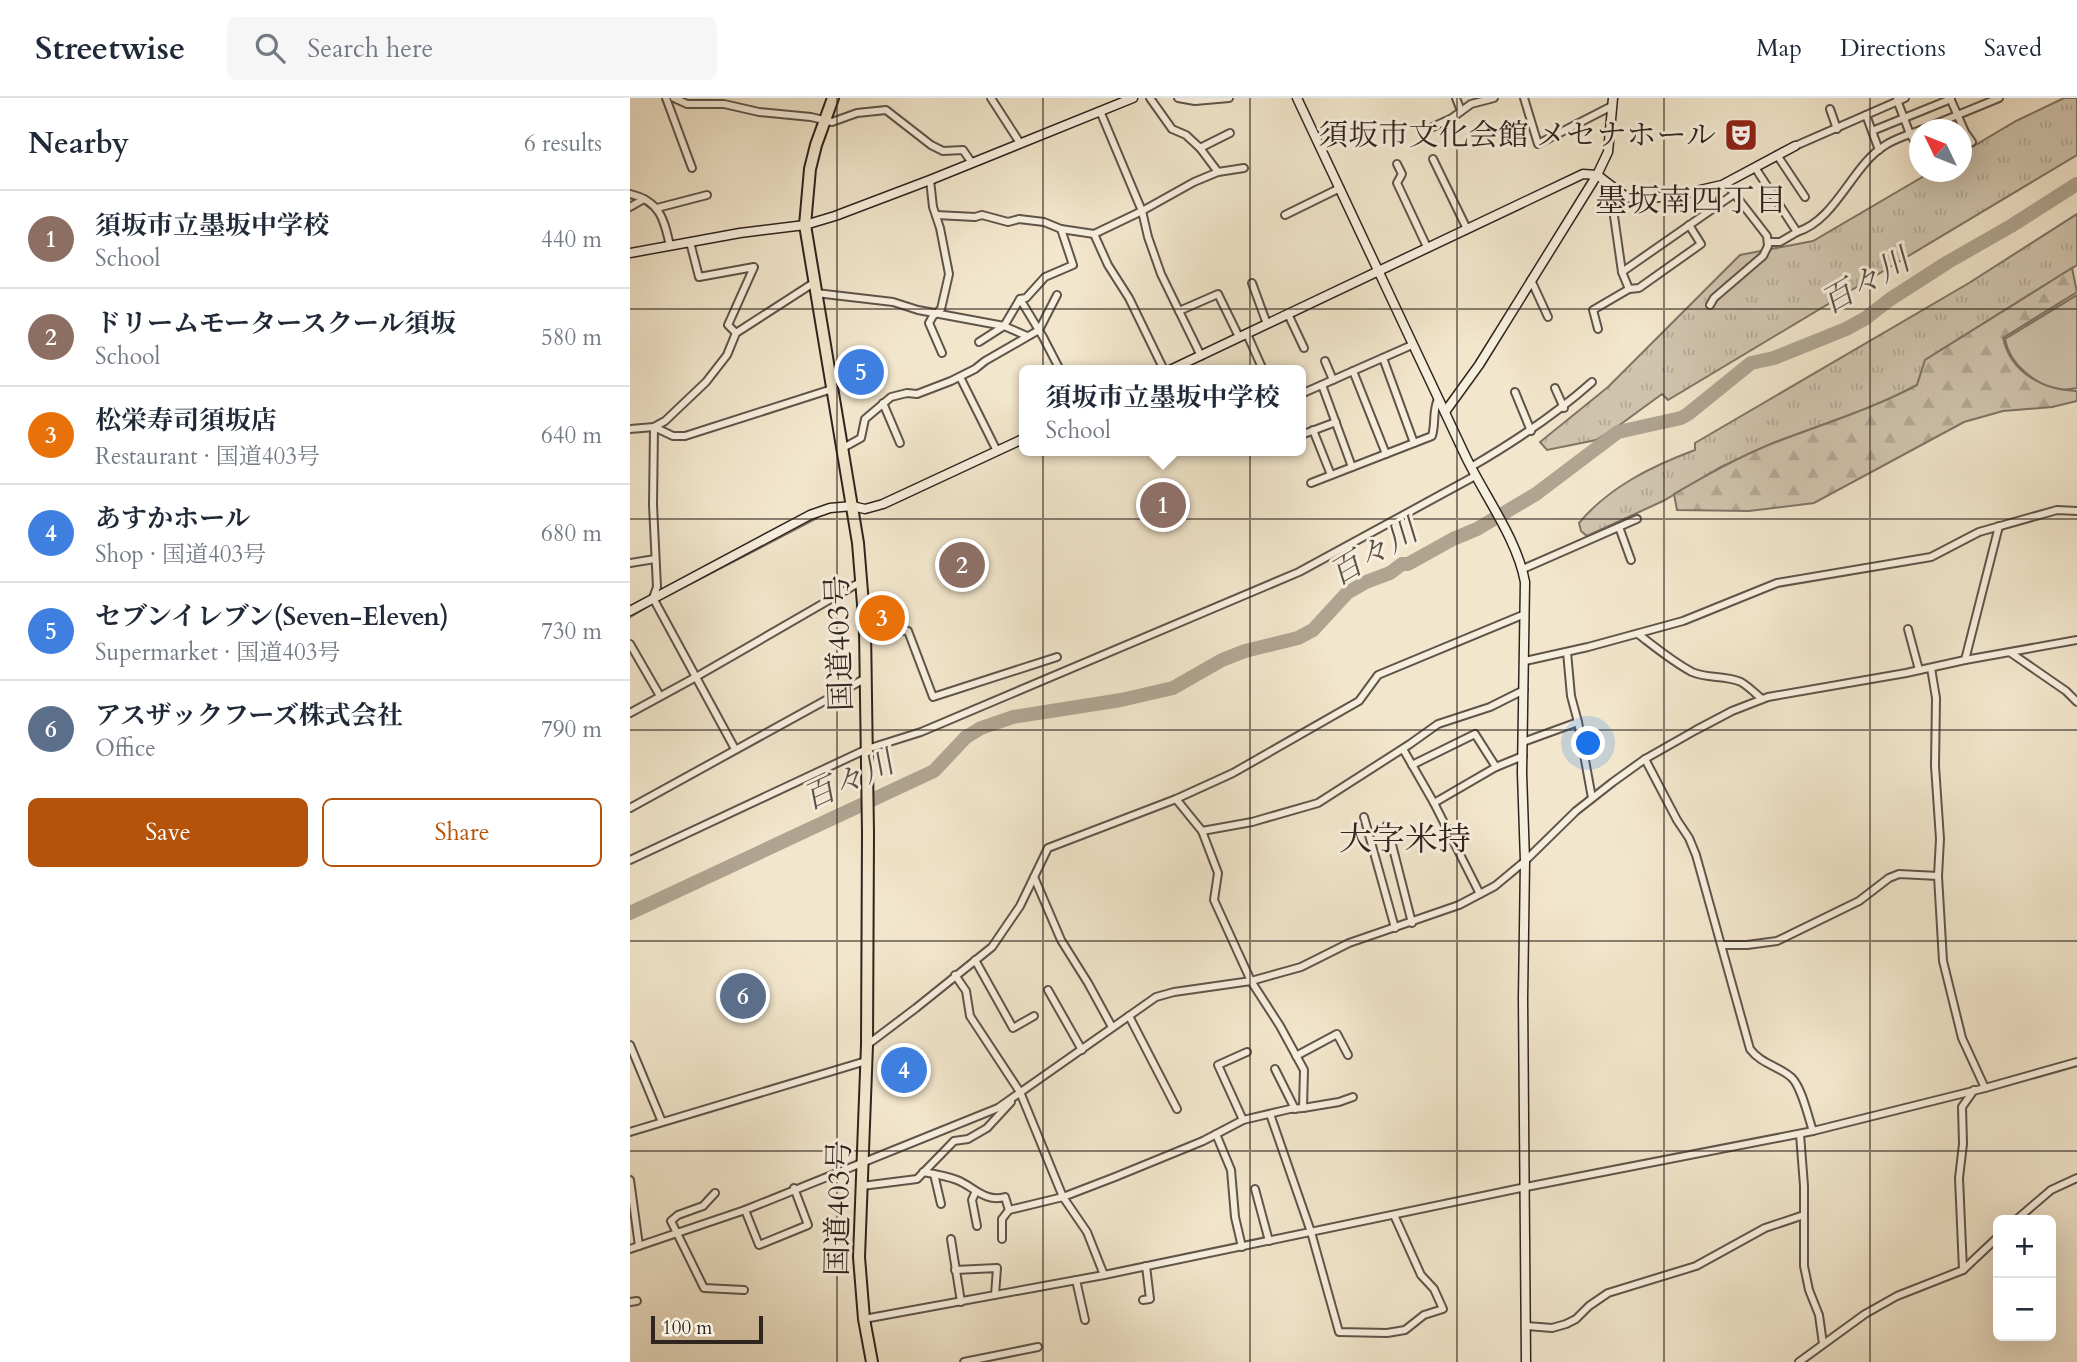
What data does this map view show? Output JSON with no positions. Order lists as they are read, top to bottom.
{
  "streets": {
    "highway": ["国道403号"]
  },
  "districts": ["墨坂南四丁目", "大字米持"],
  "water": ["百々川"],
  "places": {
    "theatre": ["須坂市文化会館 メセナホール"]
  },
  "scale_bar": "100 m",
  "north": "top left",
  "page": {
    "header": "Streetwise",
    "search": "Search here",
    "nav": ["Map", "Directions", "Saved"],
    "heading": ["Nearby", "6 results"],
    "list": [
      {
        "mark": "1",
        "name": "須坂市立墨坂中学校",
        "note": "School",
        "value": "440 m"
      },
      {
        "mark": "2",
        "name": "ドリームモータースクール須坂",
        "note": "School",
        "value": "580 m"
      },
      {
        "mark": "3",
        "name": "松栄寿司須坂店",
        "note": "Restaurant · 国道403号",
        "value": "640 m"
      },
      {
        "mark": "4",
        "name": "あすかホール",
        "note": "Shop · 国道403号",
        "value": "680 m"
      },
      {
        "mark": "5",
        "name": "セブンイレブン(Seven-Eleven)",
        "note": "Supermarket · 国道403号",
        "value": "730 m"
      },
      {
        "mark": "6",
        "name": "アスザックフーズ株式会社",
        "note": "Office",
        "value": "790 m"
      }
    ],
    "pins": [
      "5",
      "1",
      "2",
      "3",
      "6",
      "4"
    ],
    "popup": ["須坂市立墨坂中学校", "School"],
    "buttons": ["Save", "Share"],
    "map_buttons": ["+", "−"],
    "scale": "100 m"
  }
}
